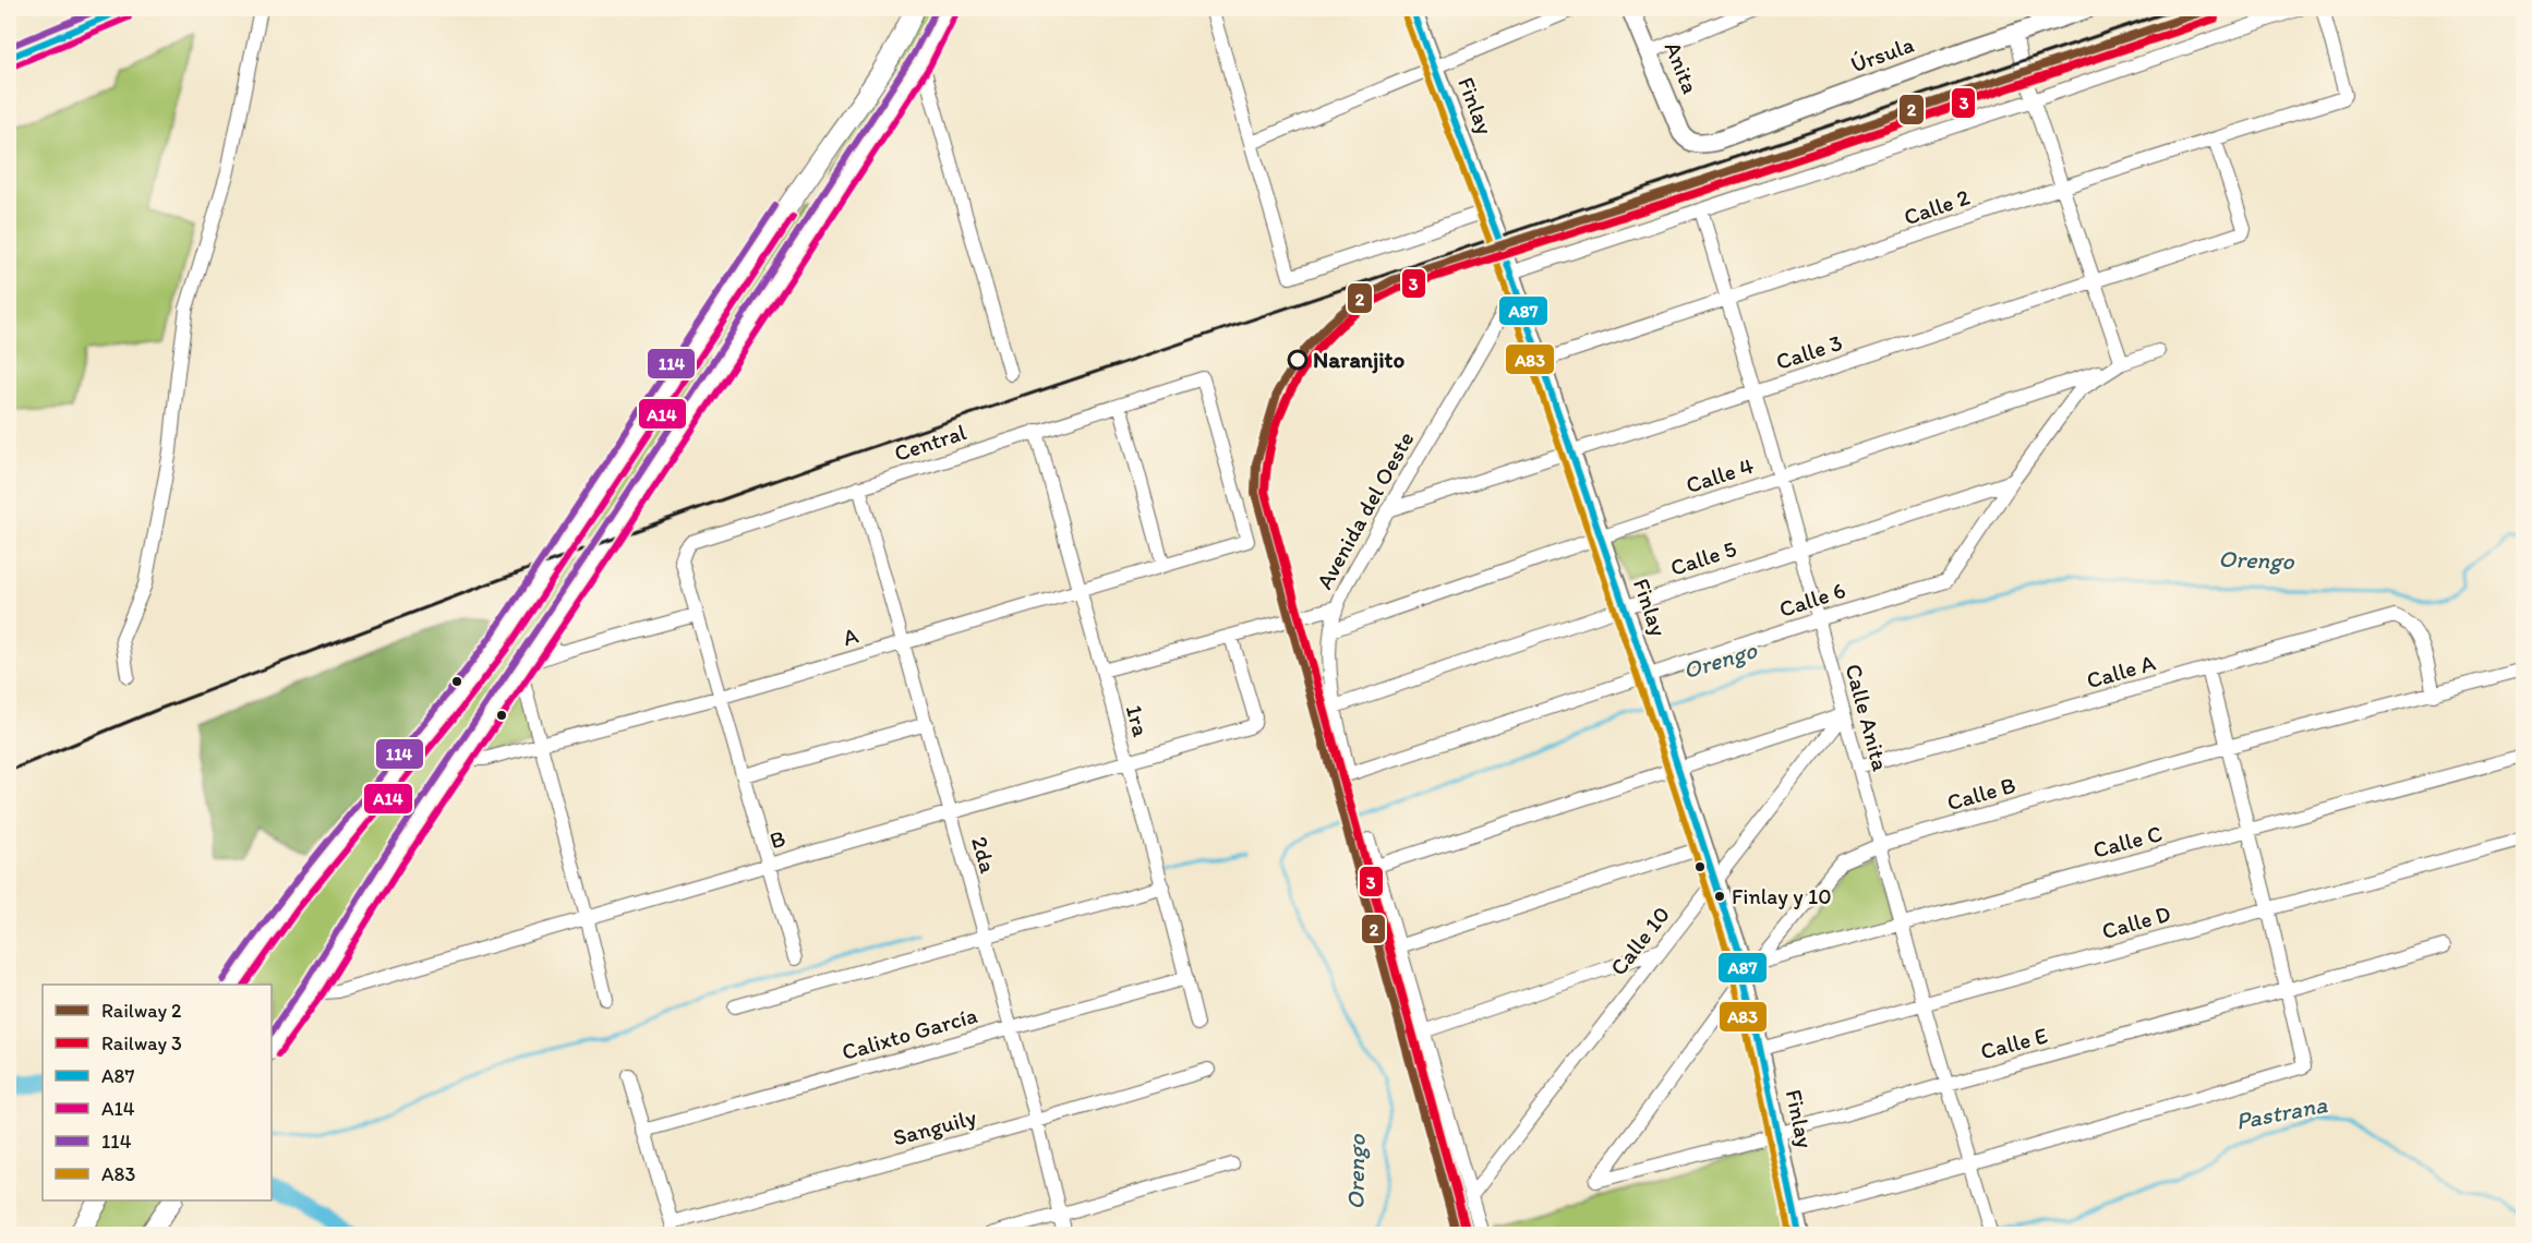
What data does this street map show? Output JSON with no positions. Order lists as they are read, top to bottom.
{
  "streets": {
    "street": [
      "Úrsula",
      "Anita",
      "Finlay",
      "Calle 2",
      "Calle 3",
      "Central",
      "Calle 4",
      "Avenida del Oeste",
      "Calle 5",
      "Calle 6",
      "A",
      "Calle A",
      "Calle Anita",
      "1ra",
      "Calle B",
      "B",
      "Calle C",
      "2da",
      "Calle D",
      "Calle 10",
      "Calixto García",
      "Calle E",
      "Sanguily"
    ]
  },
  "crossings": [
    ["Úrsula", "Anita"],
    ["Finlay", "Calle 2"],
    ["Finlay", "Calle 3"],
    ["Finlay", "Calle 4"],
    ["Finlay", "Avenida del Oeste"],
    ["Finlay", "Calle 5"],
    ["Finlay", "Calle 6"],
    ["Finlay", "Calle B"],
    ["Finlay", "Calle C"],
    ["Finlay", "Calle D"],
    ["Finlay", "Calle 10"],
    ["Finlay", "Calle E"],
    ["Calle 2", "Calle 3"],
    ["Calle 2", "Calle Anita"],
    ["Calle 3", "Avenida del Oeste"],
    ["Calle 3", "Calle Anita"],
    ["Central", "A"],
    ["Central", "1ra"],
    ["Central", "2da"],
    ["Calle 4", "Avenida del Oeste"],
    ["Calle 4", "Calle 6"],
    ["Calle 4", "Calle Anita"],
    ["Avenida del Oeste", "Calle 5"],
    ["Avenida del Oeste", "Calle 6"],
    ["Calle 5", "Calle 6"],
    ["Calle 5", "Calle Anita"],
    ["Calle 6", "Calle Anita"],
    ["A", "1ra"],
    ["A", "2da"],
    ["Calle A", "Calle Anita"],
    ["Calle A", "Calle B"],
    ["Calle Anita", "Calle B"],
    ["Calle Anita", "Calle C"],
    ["Calle Anita", "Calle D"],
    ["Calle Anita", "Calle 10"],
    ["Calle Anita", "Calle E"],
    ["1ra", "B"],
    ["1ra", "Calixto García"],
    ["Calle B", "Calle C"],
    ["Calle B", "Calle E"],
    ["B", "2da"],
    ["2da", "Calixto García"],
    ["2da", "Sanguily"]
  ],
  "water": ["Orengo", "Pastrana"],
  "places": ["Naranjito", "Finlay y 10"],
  "lines": [
    "rail line 2",
    "transit line A87",
    "transit line 114",
    "transit line A83",
    "transit line A14",
    "rail line 3"
  ],
  "legend": [
    "Railway 2",
    "Railway 3",
    "A87",
    "A14",
    "114",
    "A83"
  ]
}
